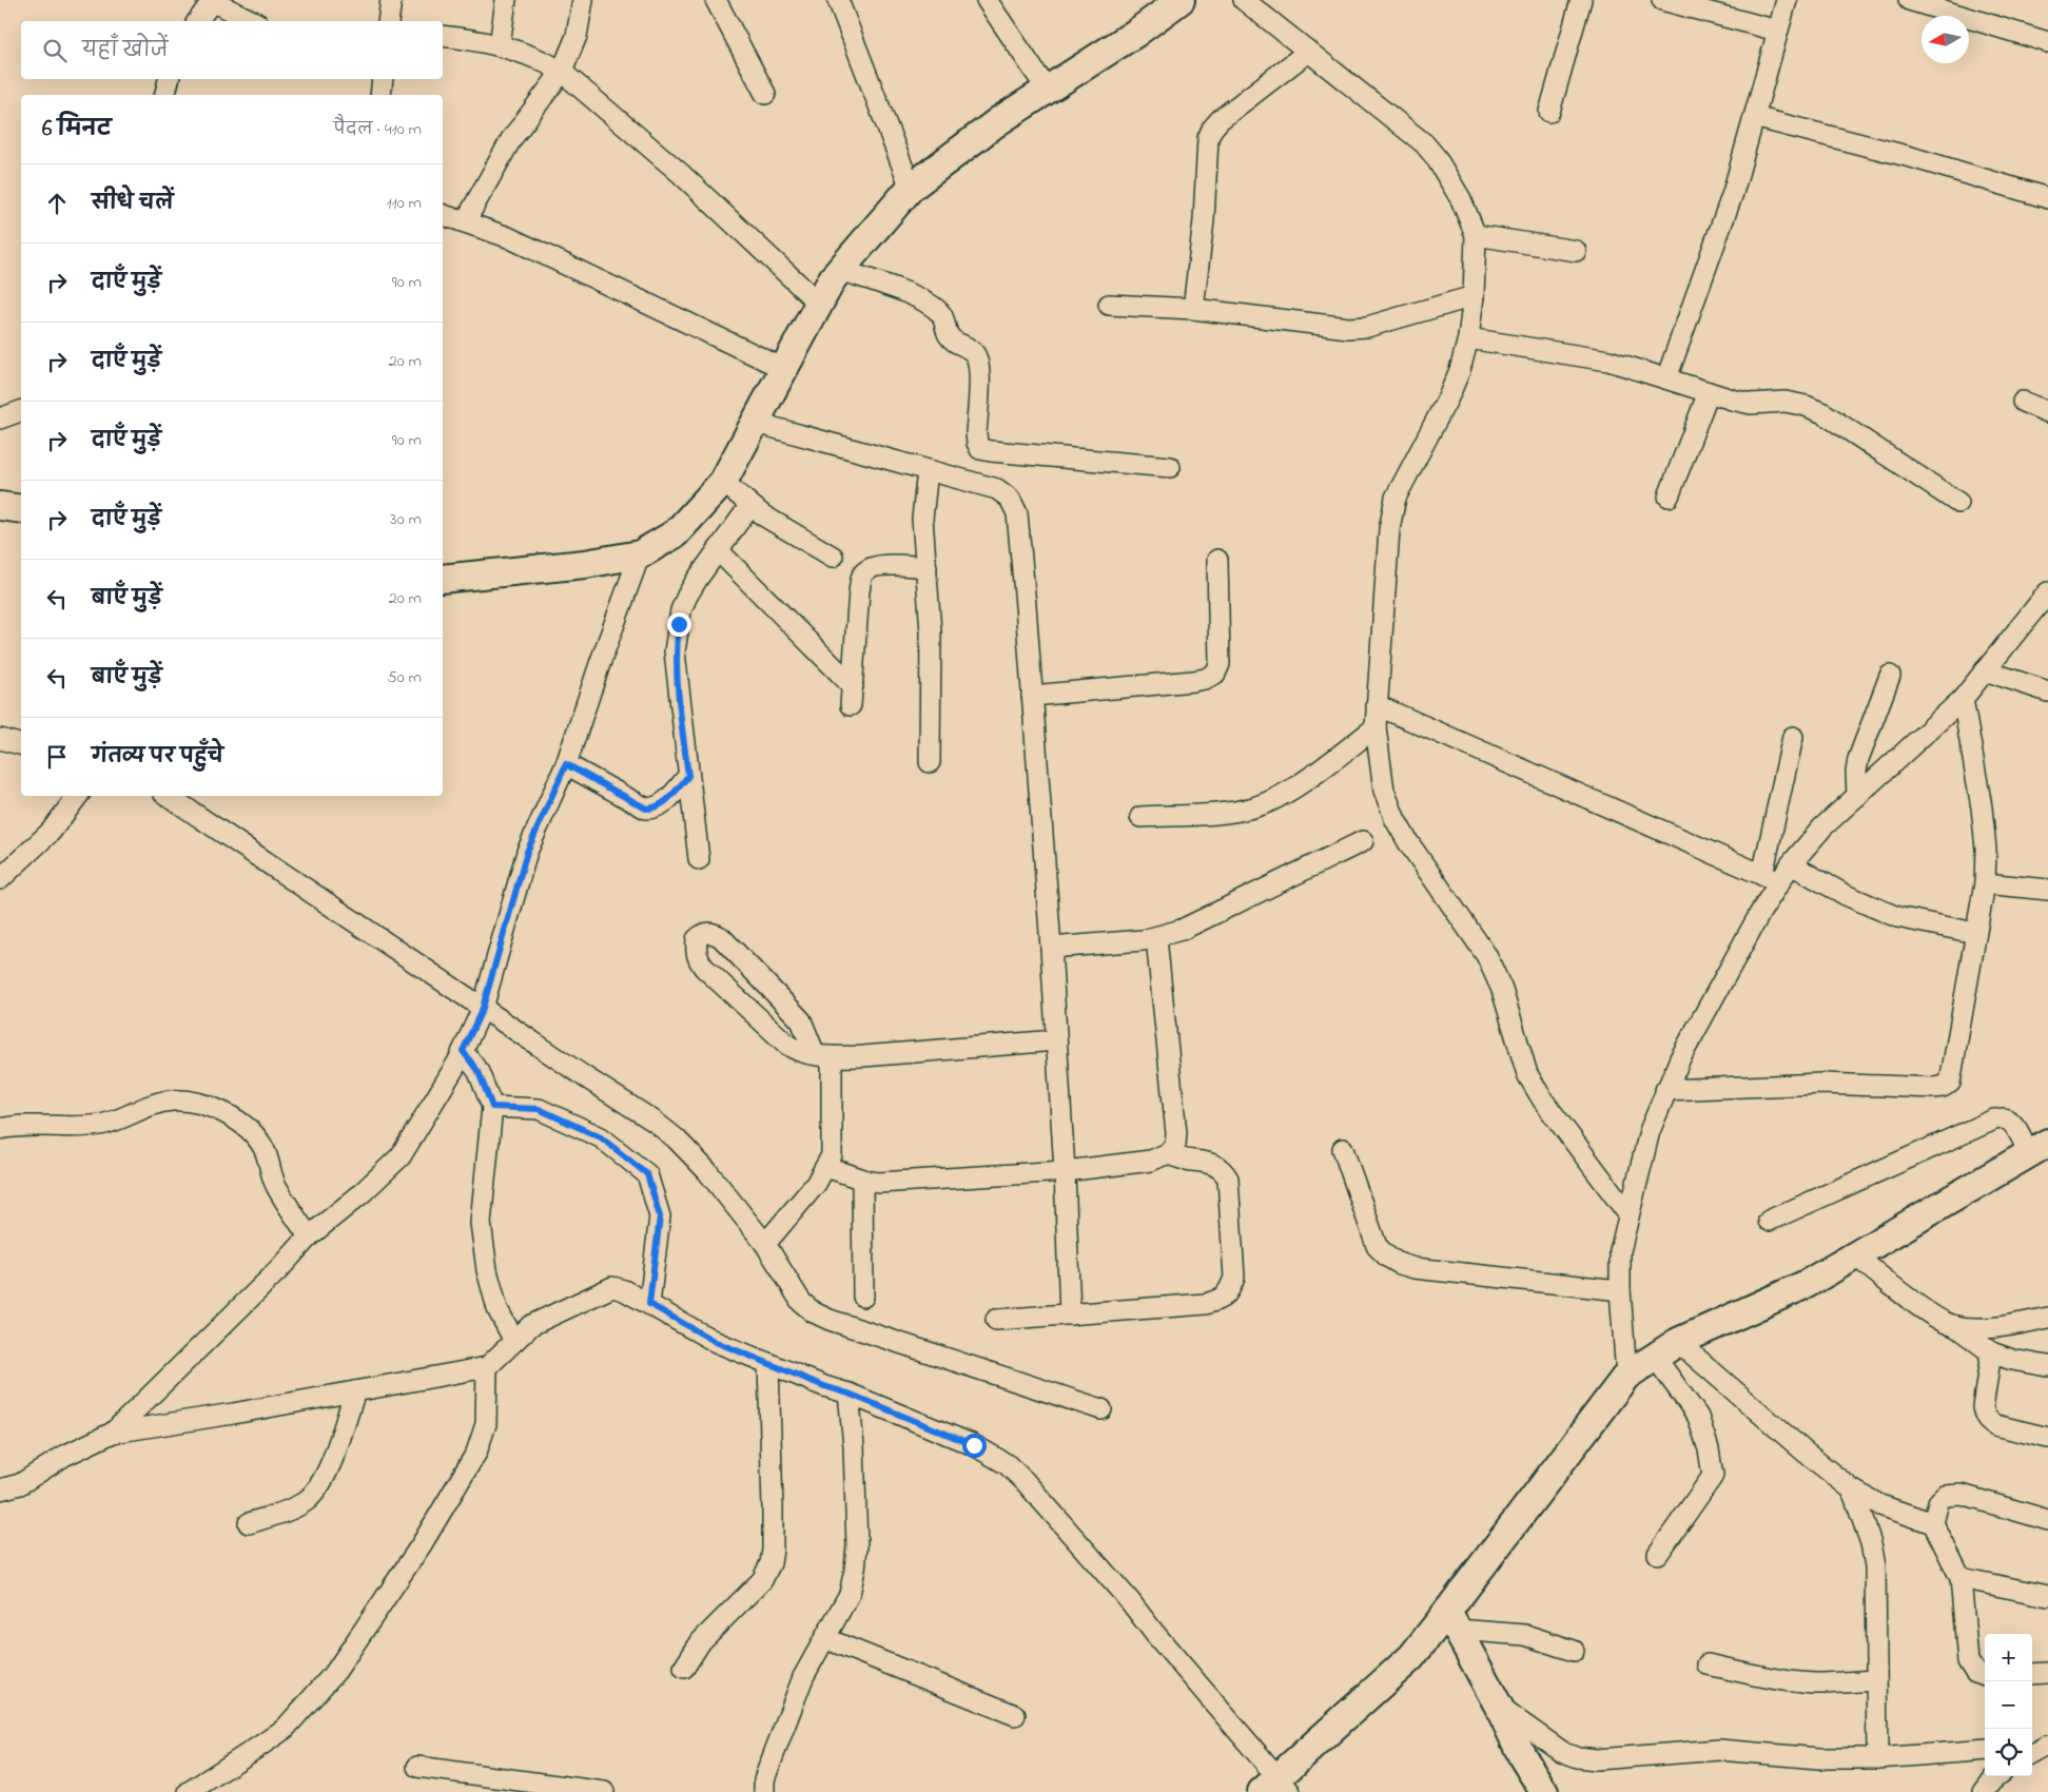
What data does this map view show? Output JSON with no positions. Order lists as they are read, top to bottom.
{
  "north": "left",
  "page": {
    "search": "यहाँ खोजें",
    "heading": ["6 मिनट", "पैदल · 410 m"],
    "list": [
      ["सीधे चलें", "110 m"],
      ["दाएँ मुड़ें", "90 m"],
      ["दाएँ मुड़ें", "20 m"],
      ["दाएँ मुड़ें", "90 m"],
      ["दाएँ मुड़ें", "30 m"],
      ["बाएँ मुड़ें", "20 m"],
      ["बाएँ मुड़ें", "50 m"],
      "गंतव्य पर पहुँचे"
    ],
    "map_buttons": ["+", "−"]
  }
}
